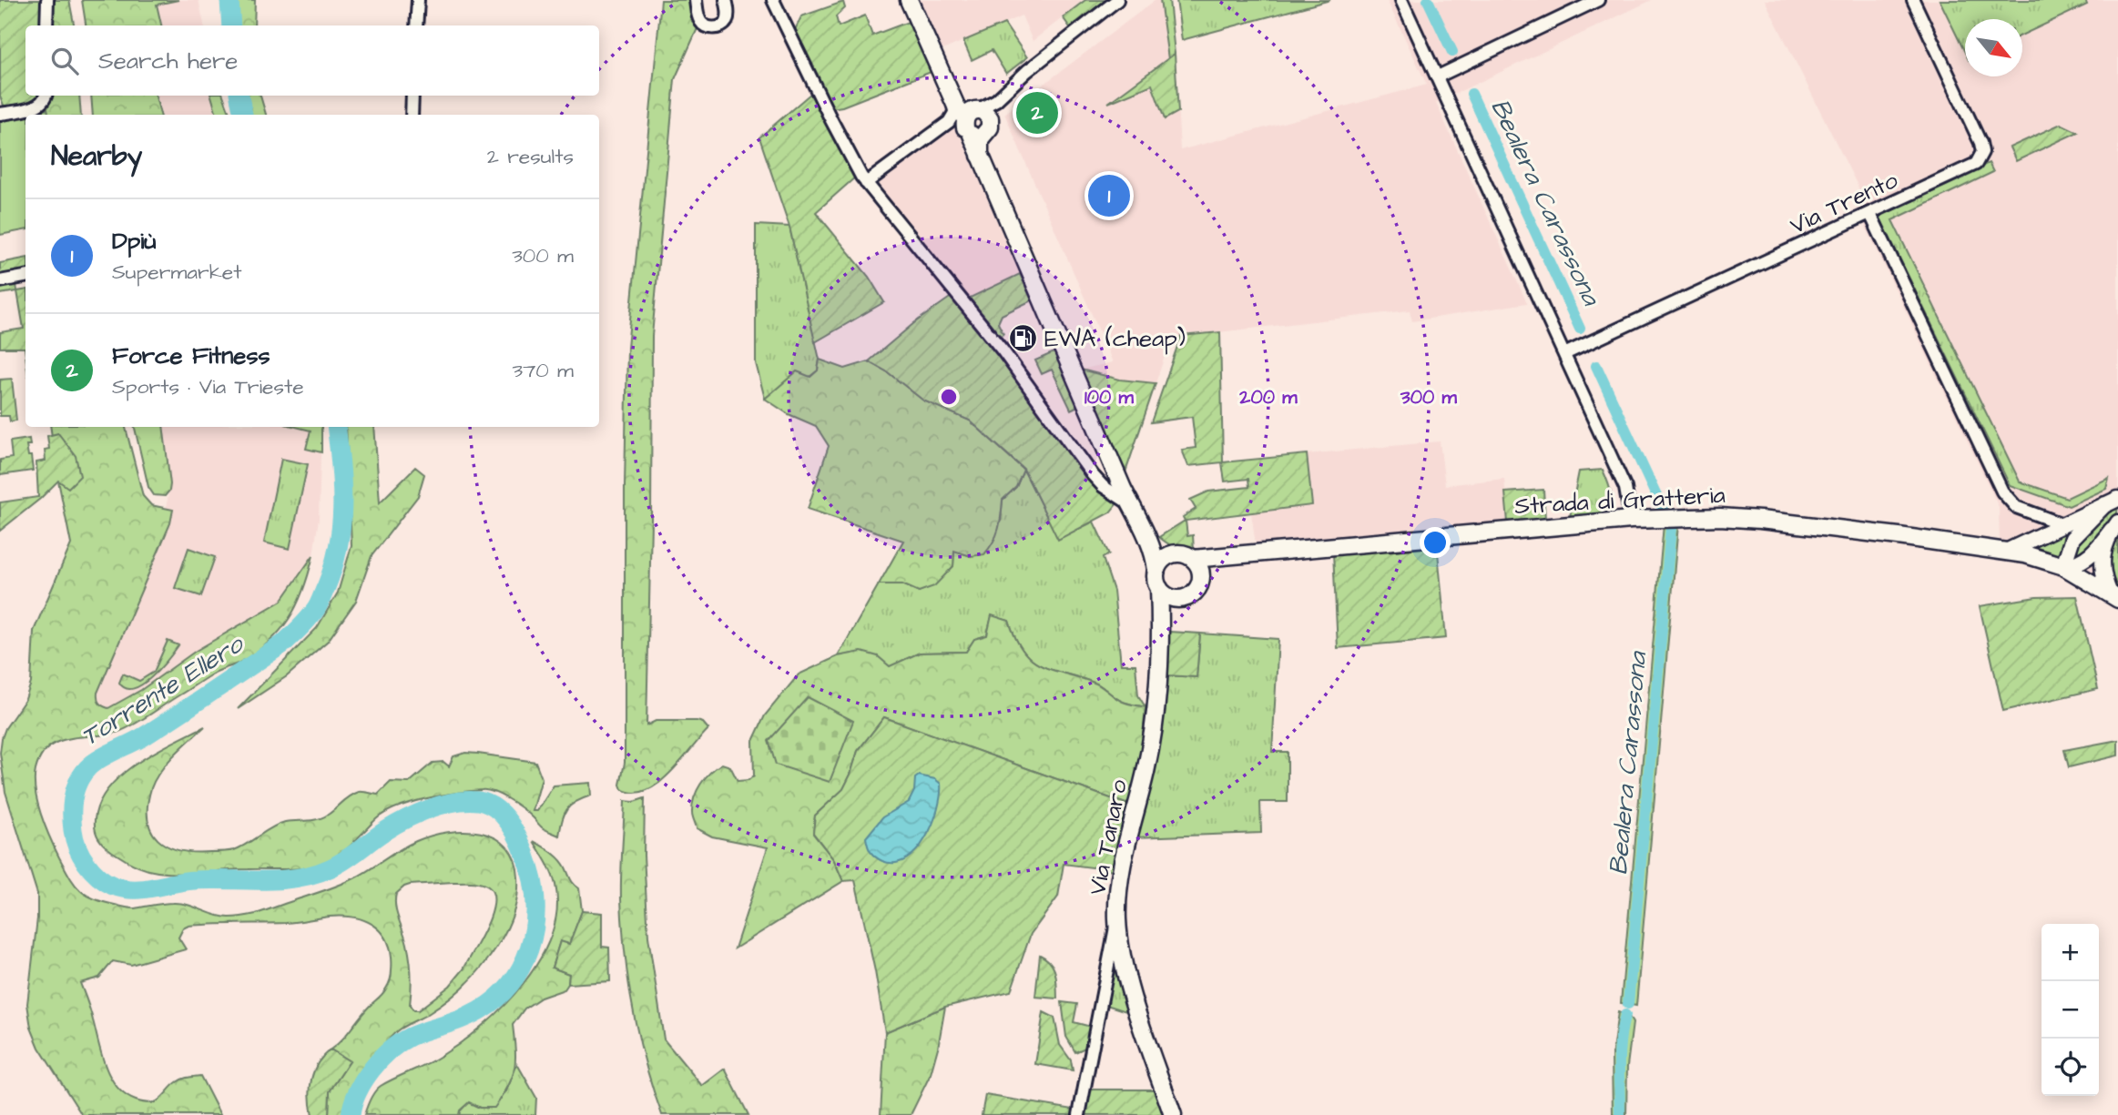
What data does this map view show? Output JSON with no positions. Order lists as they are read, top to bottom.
{
  "streets": {
    "main road": ["Strada di Gratteria", "Via Tanaro"],
    "street": ["Via Trento"]
  },
  "crossings": [
    ["Strada di Gratteria", "Via Tanaro"]
  ],
  "water": ["Bealera Carassona", "Torrente Ellero"],
  "places": {
    "fuel station": ["EWA (cheap)"]
  },
  "north": "bottom right",
  "page": {
    "search": "Search here",
    "pins": ["2", "1"],
    "heading": ["Nearby", "2 results"],
    "list": [
      {
        "mark": "1",
        "name": "Dpiù",
        "note": "Supermarket",
        "value": "300 m"
      },
      {
        "mark": "2",
        "name": "Force Fitness",
        "note": "Sports · Via Trieste",
        "value": "370 m"
      }
    ],
    "map_buttons": ["+", "−"]
  },
  "rings": ["100 m", "200 m", "300 m"]
}
